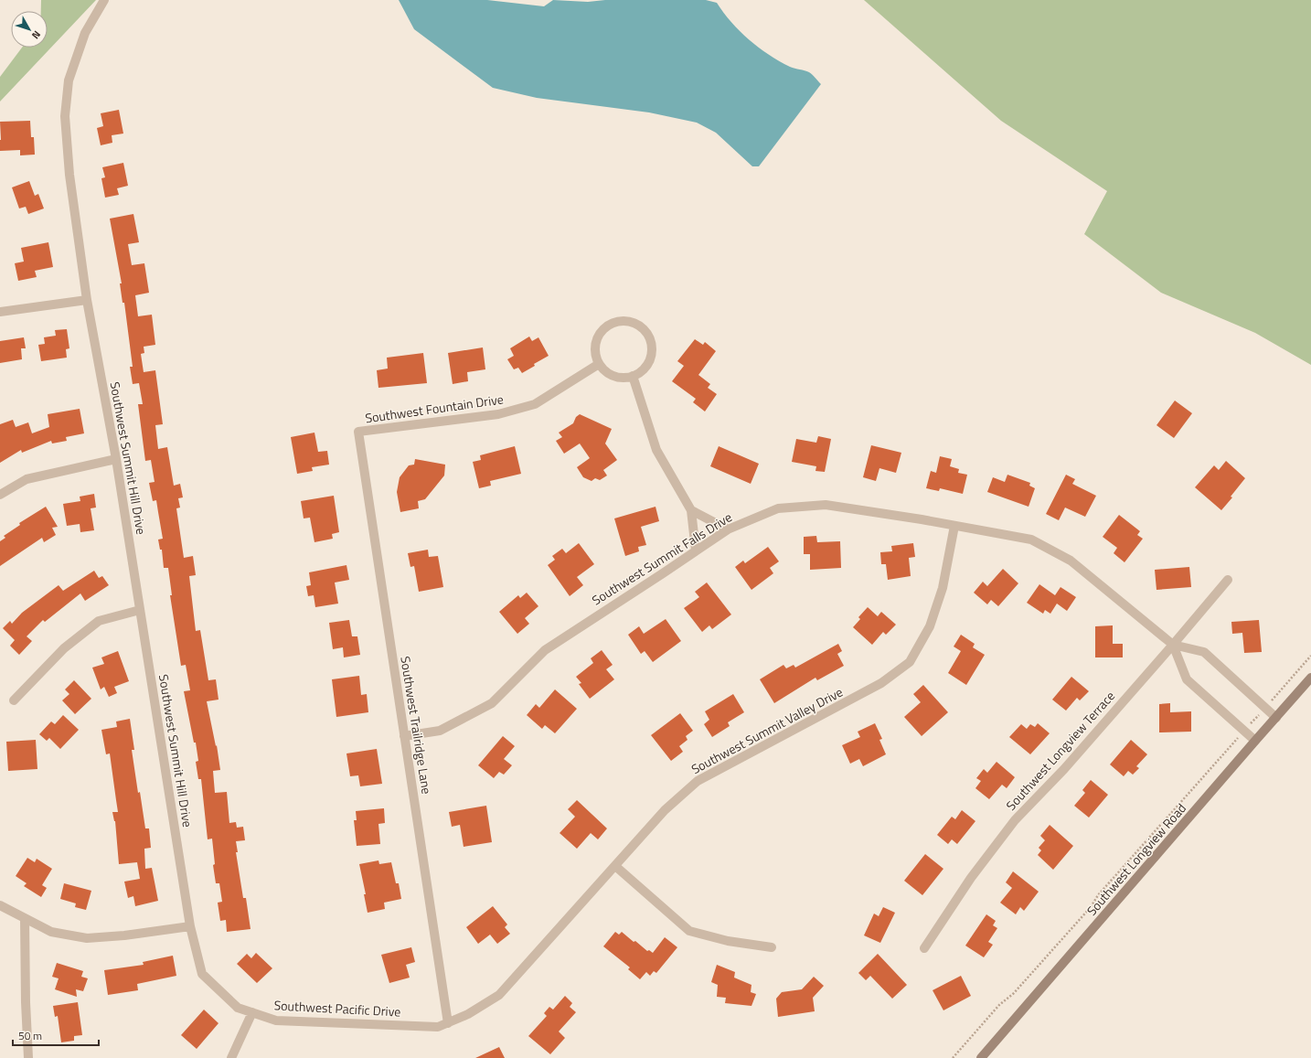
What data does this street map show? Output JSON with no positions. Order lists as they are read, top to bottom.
{
  "streets": {
    "street": [
      "Southwest Fountain Drive",
      "Southwest Summit Hill Drive",
      "Southwest Summit Falls Drive",
      "Southwest Trailridge Lane",
      "Southwest Summit Valley Drive",
      "Southwest Longview Terrace",
      "Southwest Longview Road",
      "Southwest Pacific Drive"
    ]
  },
  "crossings": [
    ["Southwest Fountain Drive", "Southwest Trailridge Lane"],
    ["Southwest Summit Hill Drive", "Southwest Pacific Drive"],
    ["Southwest Summit Falls Drive", "Southwest Trailridge Lane"],
    ["Southwest Summit Falls Drive", "Southwest Summit Valley Drive"],
    ["Southwest Summit Falls Drive", "Southwest Longview Terrace"],
    ["Southwest Summit Falls Drive", "Southwest Longview Road"],
    ["Southwest Trailridge Lane", "Southwest Summit Valley Drive"],
    ["Southwest Trailridge Lane", "Southwest Pacific Drive"],
    ["Southwest Summit Valley Drive", "Southwest Pacific Drive"]
  ],
  "scale_bar": "50 m",
  "north": "bottom right"
}
